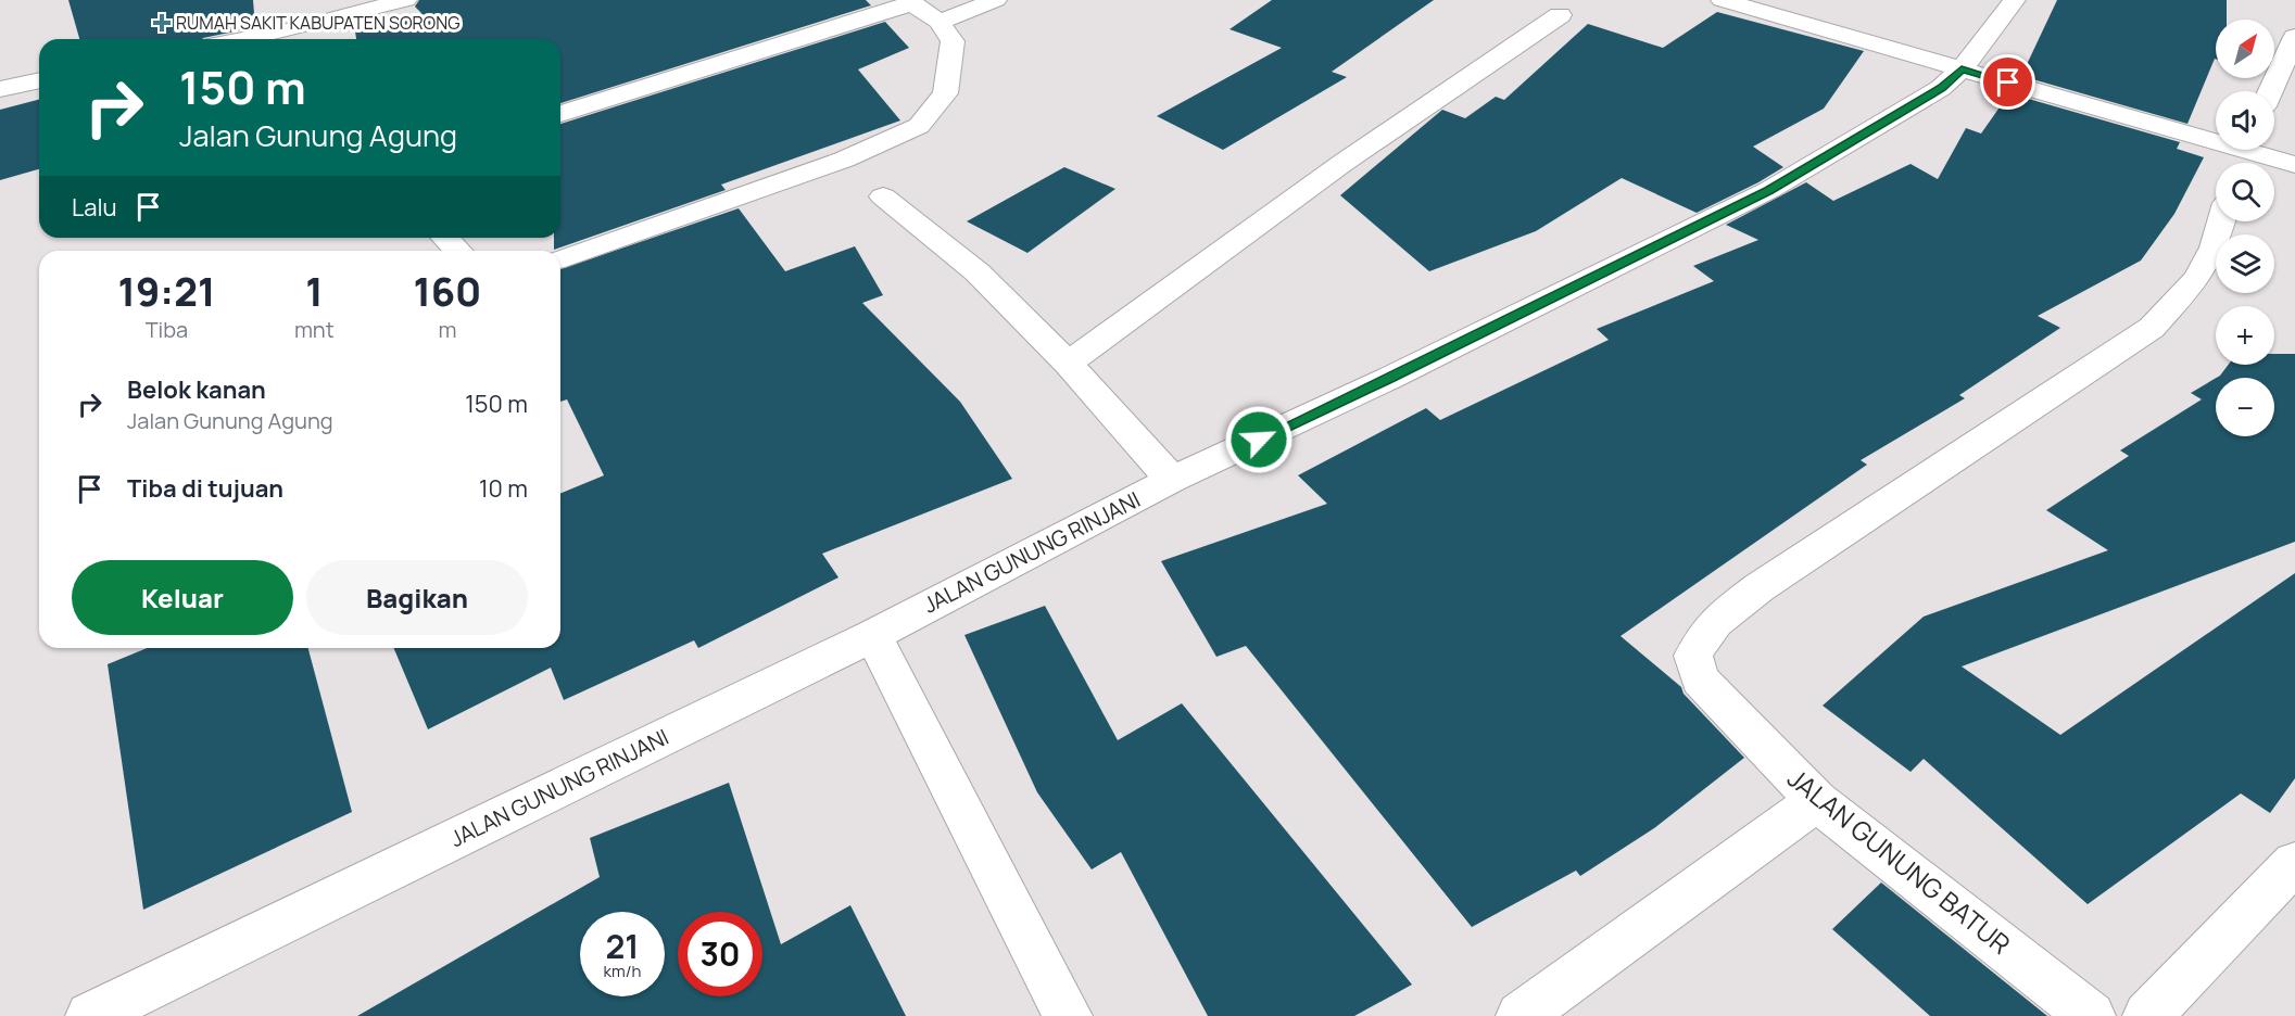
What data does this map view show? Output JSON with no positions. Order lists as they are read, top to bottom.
{
  "streets": {
    "street": ["JALAN GUNUNG RINJANI", "JALAN GUNUNG BATUR"]
  },
  "places": {
    "health": ["RUMAH SAKIT KABUPATEN SORONG"]
  },
  "north": "top right",
  "page": {
    "map_buttons": ["+", "−"],
    "turn": ["150 m", "Jalan Gunung Agung"],
    "then": "Lalu",
    "eta": [
      "19:21",
      "Tiba",
      "1",
      "mnt",
      "160",
      "m"
    ],
    "list": [
      {
        "name": "Belok kanan",
        "note": "Jalan Gunung Agung",
        "value": "150 m"
      },
      {
        "name": "Tiba di tujuan",
        "value": "10 m"
      }
    ],
    "buttons": ["Keluar", "Bagikan"],
    "speed": "21 km/h",
    "limit": "30"
  }
}
